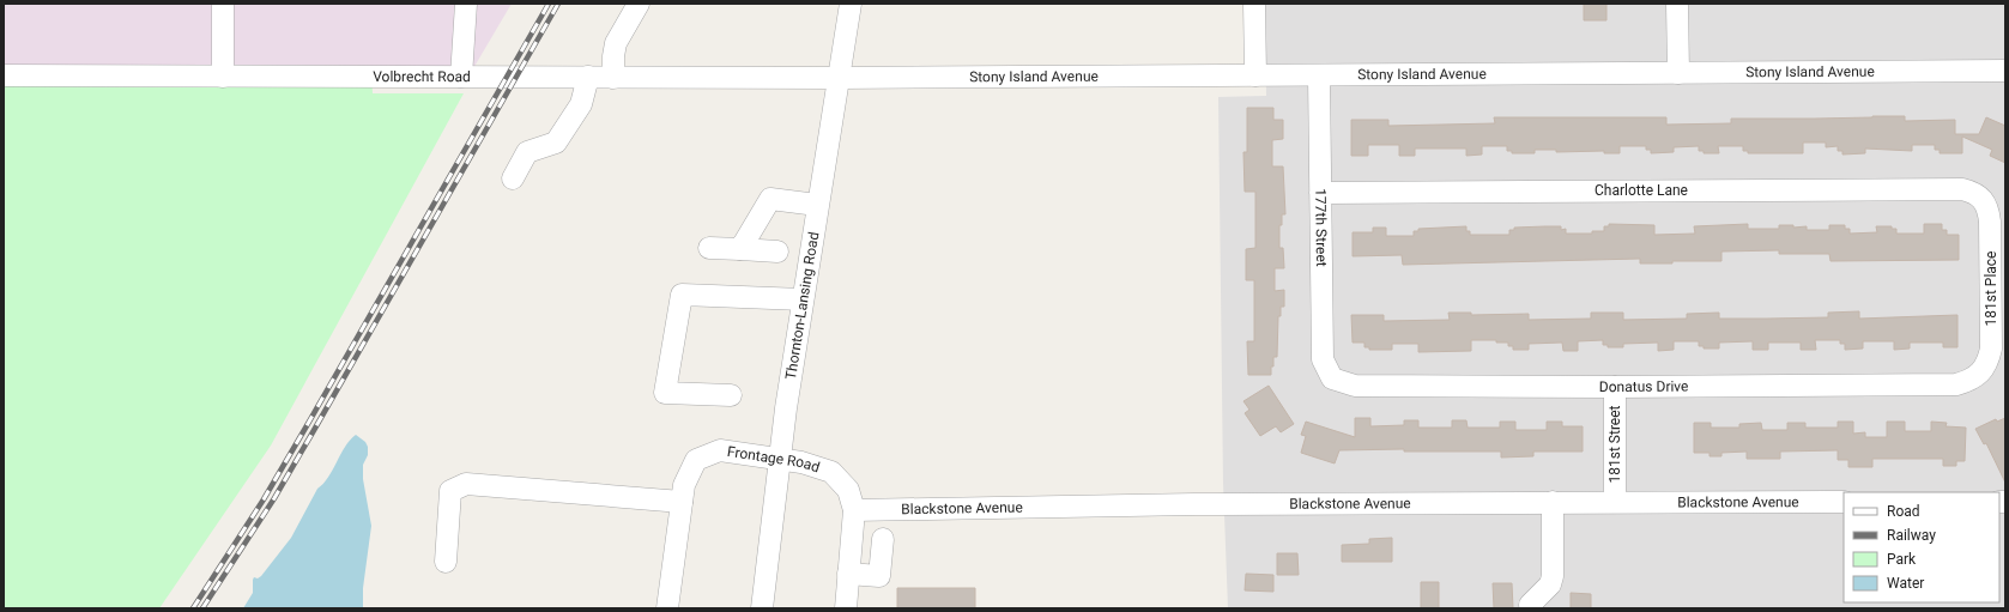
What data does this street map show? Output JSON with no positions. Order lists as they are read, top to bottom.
{
  "streets": {
    "street": [
      "Stony Island Avenue",
      "Volbrecht Road",
      "Charlotte Lane",
      "177th Street",
      "181st Place",
      "Thornton-Lansing Road",
      "Donatus Drive",
      "181st Street",
      "Frontage Road",
      "Blackstone Avenue"
    ]
  },
  "crossings": [
    ["Stony Island Avenue", "Volbrecht Road"],
    ["Stony Island Avenue", "177th Street"],
    ["Stony Island Avenue", "Thornton-Lansing Road"],
    ["Volbrecht Road", "Thornton-Lansing Road"],
    ["Charlotte Lane", "177th Street"],
    ["Charlotte Lane", "181st Place"],
    ["177th Street", "Donatus Drive"],
    ["181st Place", "Donatus Drive"],
    ["Thornton-Lansing Road", "Frontage Road"],
    ["Donatus Drive", "181st Street"],
    ["181st Street", "Blackstone Avenue"],
    ["Frontage Road", "Blackstone Avenue"]
  ],
  "legend": [
    "Road",
    "Railway",
    "Park",
    "Water"
  ]
}
